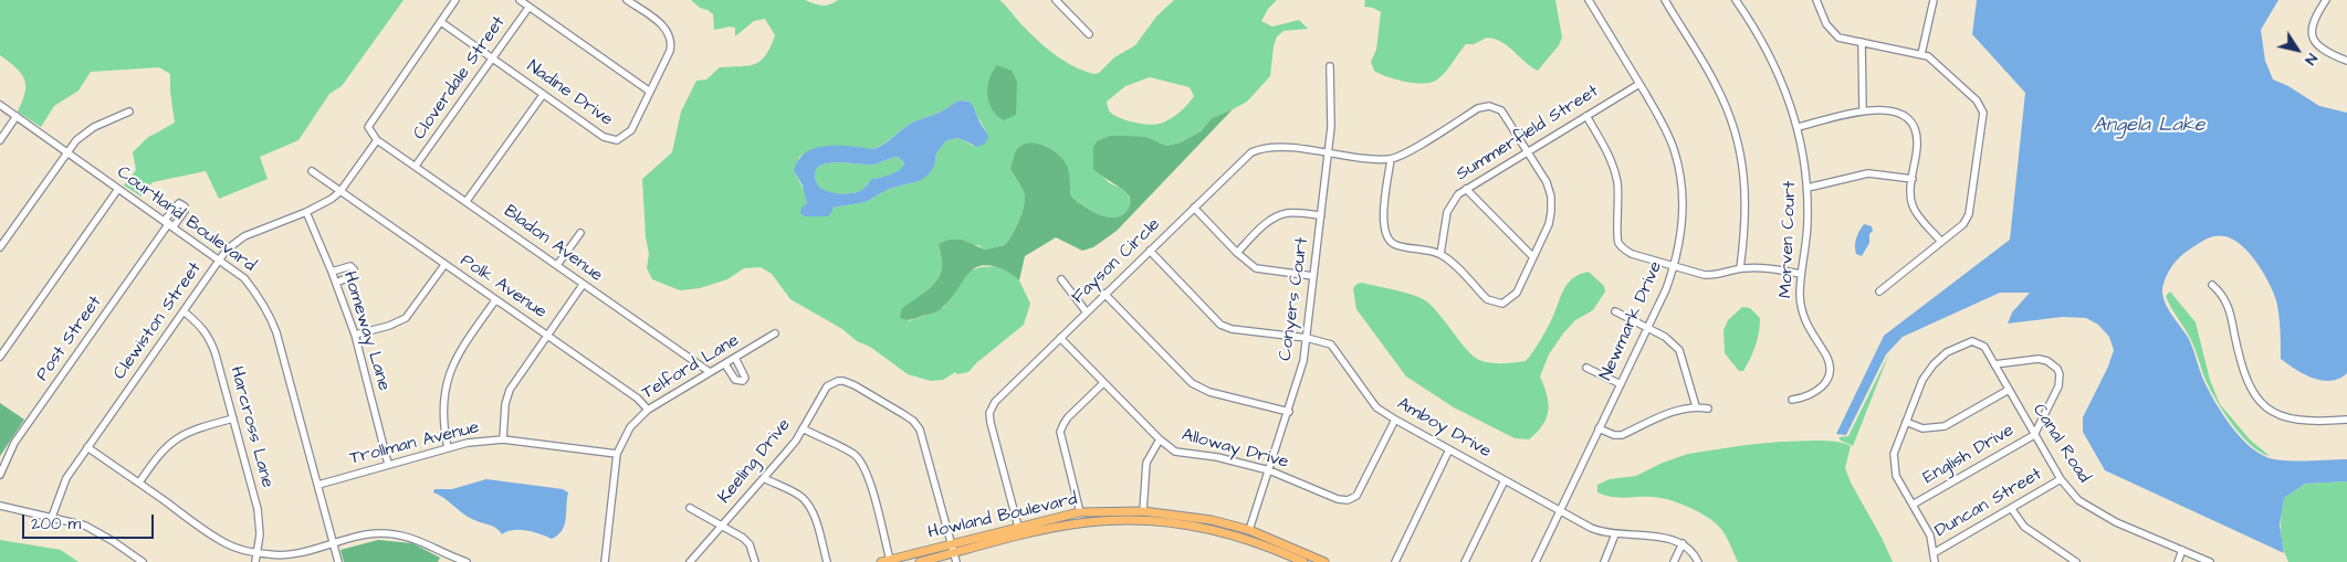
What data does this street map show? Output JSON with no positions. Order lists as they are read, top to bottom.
{
  "streets": {
    "main road": ["Howland Boulevard"],
    "street": [
      "Cloverdale Street",
      "Nadine Drive",
      "Summerfield Street",
      "Courtland Boulevard",
      "Morven Court",
      "Bladon Avenue",
      "Fayson Circle",
      "Polk Avenue",
      "Conyers Court",
      "Clewiston Street",
      "Newmark Drive",
      "Homeway Lane",
      "Post Street",
      "Telford Lane",
      "Harcross Lane",
      "Amboy Drive",
      "Trollman Avenue",
      "Canal Road",
      "Alloway Drive",
      "English Drive",
      "Keeling Drive",
      "Duncan Street"
    ]
  },
  "crossings": [
    ["Cloverdale Street", "Nadine Drive"],
    ["Cloverdale Street", "Bladon Avenue"],
    ["Summerfield Street", "Newmark Drive"],
    ["Courtland Boulevard", "Clewiston Street"],
    ["Courtland Boulevard", "Post Street"],
    ["Courtland Boulevard", "Trollman Avenue"],
    ["Bladon Avenue", "Clewiston Street"],
    ["Bladon Avenue", "Telford Lane"],
    ["Fayson Circle", "Conyers Court"],
    ["Fayson Circle", "Amboy Drive"],
    ["Fayson Circle", "Alloway Drive"],
    ["Fayson Circle", "Howland Boulevard"],
    ["Polk Avenue", "Clewiston Street"],
    ["Polk Avenue", "Telford Lane"],
    ["Conyers Court", "Amboy Drive"],
    ["Conyers Court", "Alloway Drive"],
    ["Conyers Court", "Howland Boulevard"],
    ["Clewiston Street", "Homeway Lane"],
    ["Clewiston Street", "Harcross Lane"],
    ["Newmark Drive", "Amboy Drive"],
    ["Homeway Lane", "Trollman Avenue"],
    ["Telford Lane", "Trollman Avenue"],
    ["Amboy Drive", "Alloway Drive"],
    ["Canal Road", "English Drive"],
    ["Canal Road", "Duncan Street"],
    ["Keeling Drive", "Howland Boulevard"]
  ],
  "water": ["Angela Lake"],
  "scale_bar": "200 m",
  "north": "bottom right"
}
